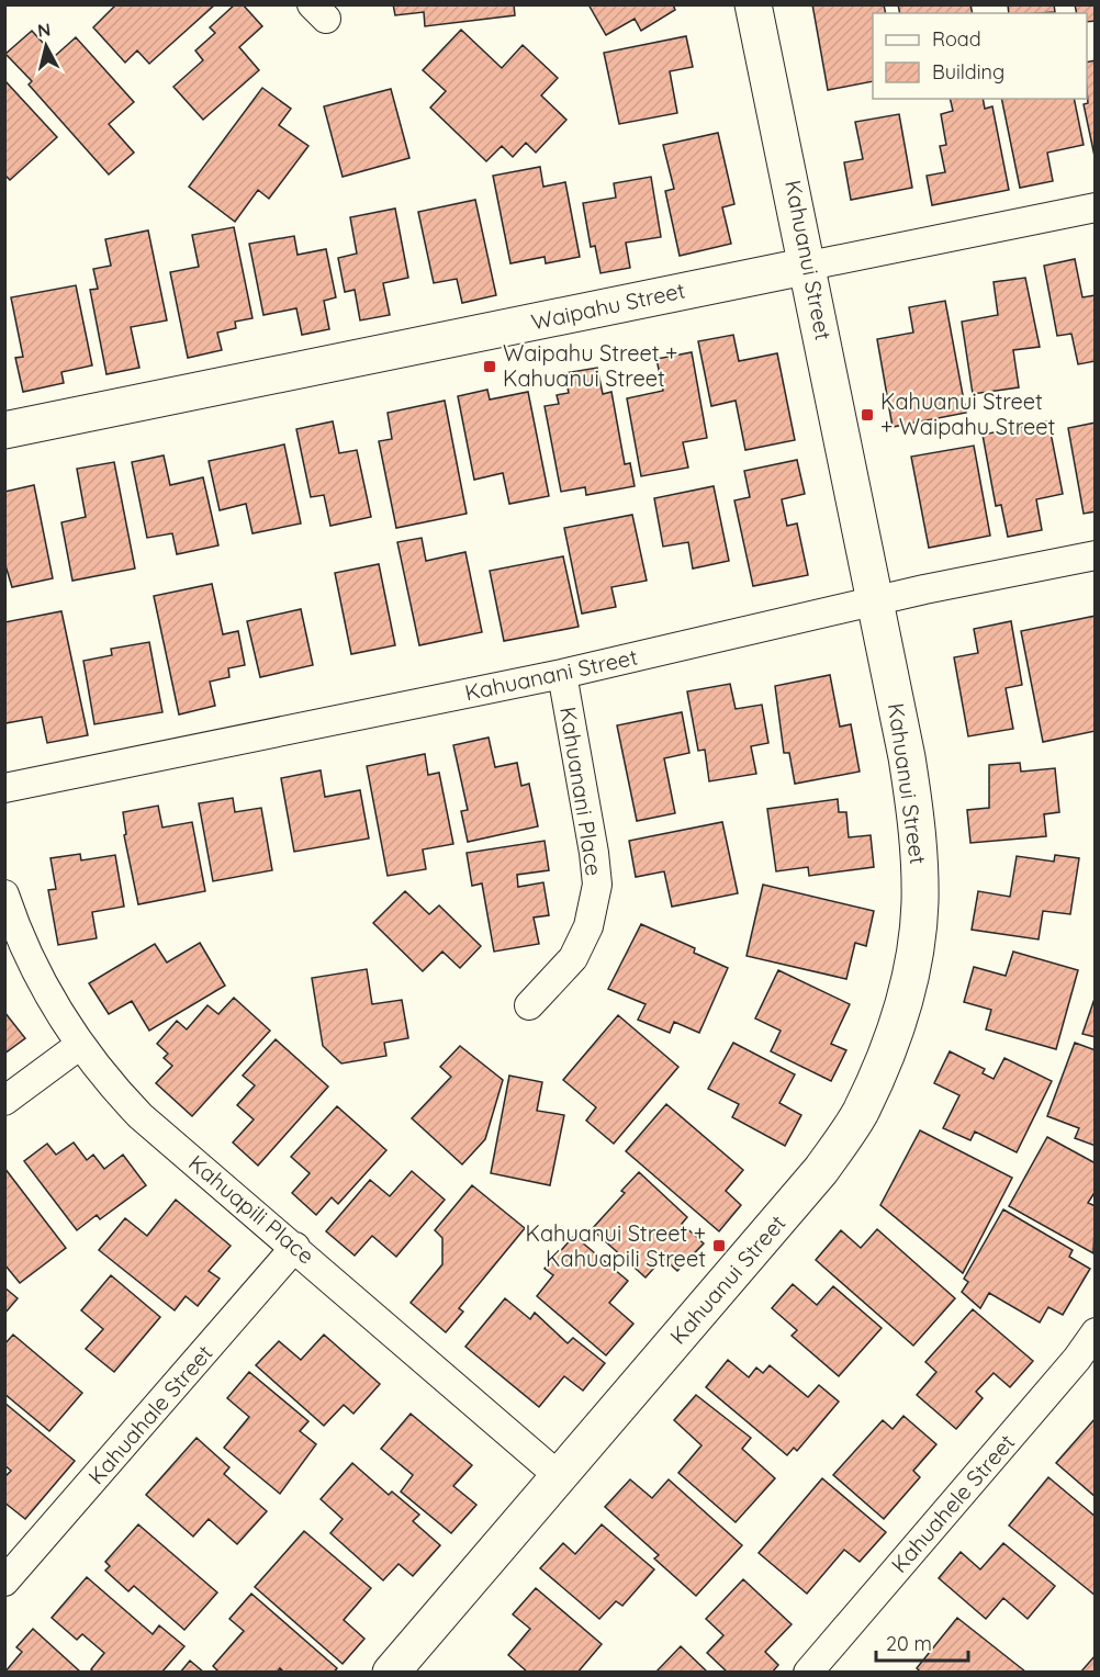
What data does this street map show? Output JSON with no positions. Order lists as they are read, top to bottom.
{
  "streets": {
    "street": [
      "Kahuanui Street",
      "Waipahu Street",
      "Kahuanani Street",
      "Kahuanani Place",
      "Kahuapili Place",
      "Kahuahale Street",
      "Kahuahele Street"
    ]
  },
  "crossings": [
    ["Kahuanui Street", "Waipahu Street"],
    ["Kahuanui Street", "Kahuanani Street"],
    ["Kahuanui Street", "Kahuapili Place"],
    ["Kahuanani Street", "Kahuanani Place"],
    ["Kahuapili Place", "Kahuahale Street"]
  ],
  "places": {
    "transit": ["Waipahu Street + Kahuanui Street", "Kahuanui Street + Waipahu Street", "Kahuanui Street + Kahuapili Street"]
  },
  "legend": ["Road", "Building"],
  "scale_bar": "20 m",
  "north": "top"
}
